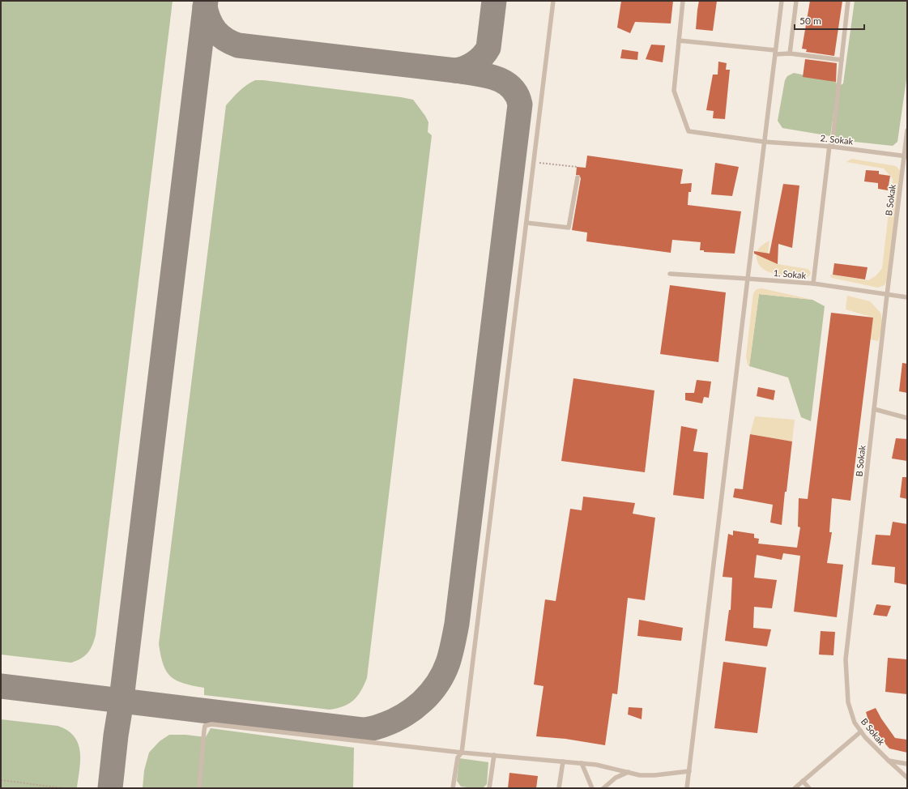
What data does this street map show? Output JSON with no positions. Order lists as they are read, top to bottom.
{
  "streets": {
    "lane": ["2. Sokak", "B Sokak", "1. Sokak"]
  },
  "crossings": [
    ["2. Sokak", "B Sokak"],
    ["B Sokak", "1. Sokak"]
  ],
  "scale_bar": "50 m"
}
